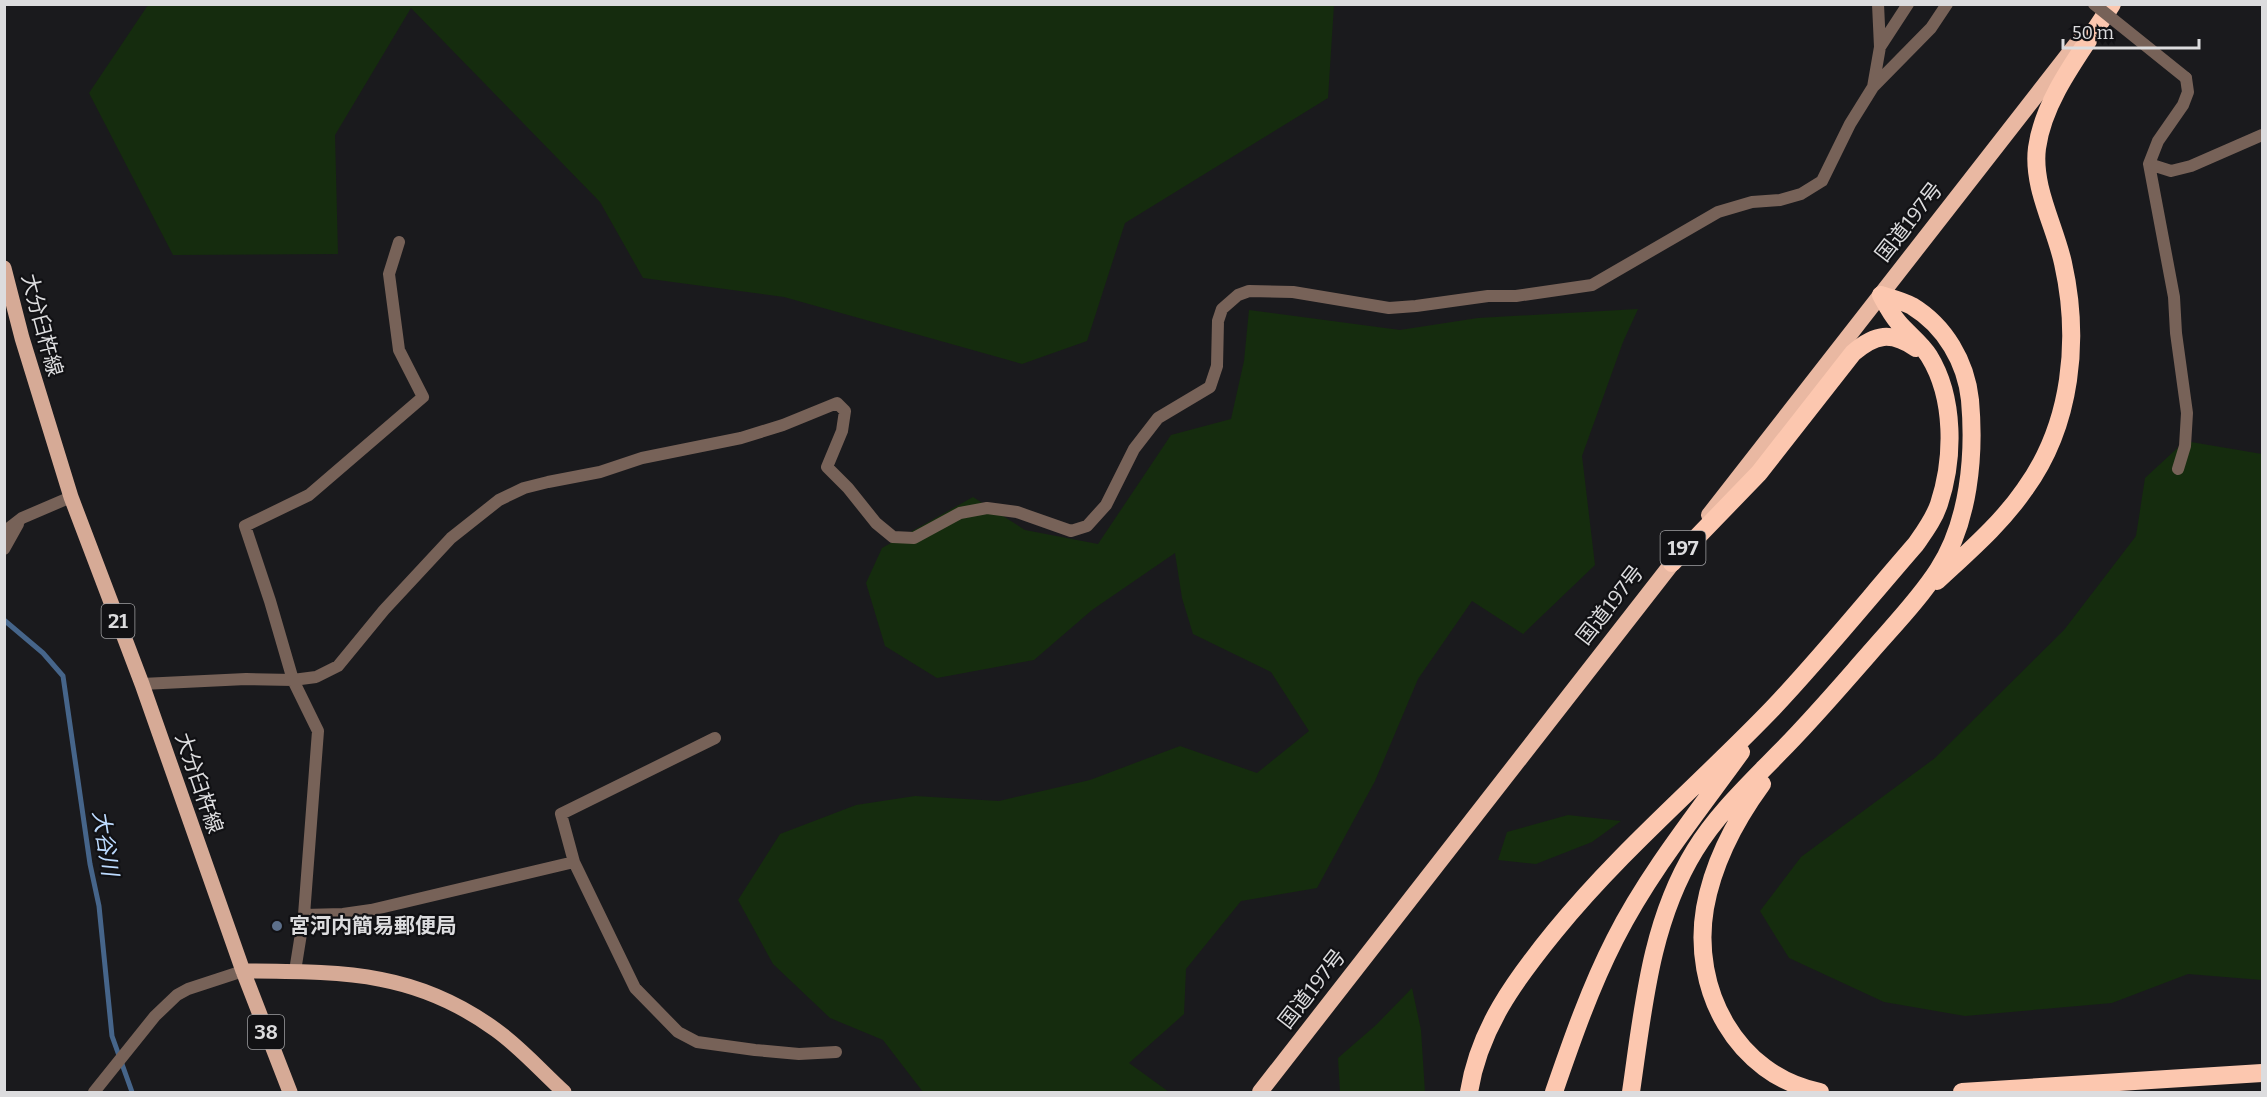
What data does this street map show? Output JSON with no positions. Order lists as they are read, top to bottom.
{
  "streets": {
    "highway": ["国道197号", "197"],
    "main road": ["大分臼杵線", "21", "38"]
  },
  "crossings": [
    ["大分臼杵線", "38"]
  ],
  "water": ["大谷川"],
  "places": ["宮河内簡易郵便局"],
  "scale_bar": "50 m"
}
